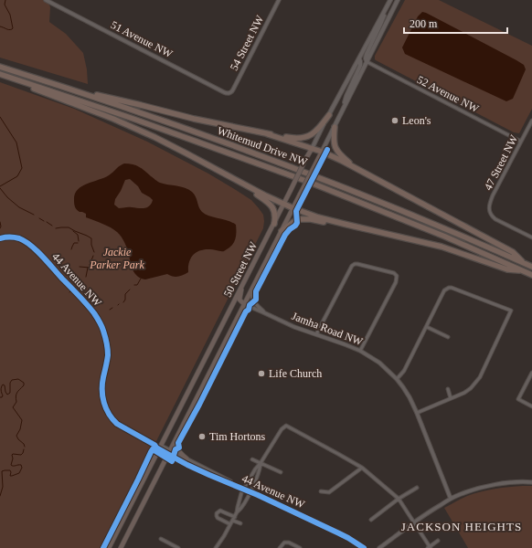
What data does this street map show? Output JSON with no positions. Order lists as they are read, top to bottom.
{
  "streets": {
    "highway": ["Whitemud Drive NW"],
    "main road": ["50 Street NW"],
    "street": [
      "51 Avenue NW",
      "54 Street NW",
      "52 Avenue NW",
      "47 Street NW",
      "44 Avenue NW",
      "Jamha Road NW"
    ]
  },
  "crossings": [
    ["51 Avenue NW", "54 Street NW"],
    ["52 Avenue NW", "47 Street NW"],
    ["52 Avenue NW", "50 Street NW"],
    ["50 Street NW", "44 Avenue NW"],
    ["50 Street NW", "Jamha Road NW"]
  ],
  "districts": ["JACKSON HEIGHTS"],
  "parks": ["Jackie Parker Park"],
  "places": ["Leon's", "Life Church", "Tim Hortons"],
  "scale_bar": "200 m"
}
